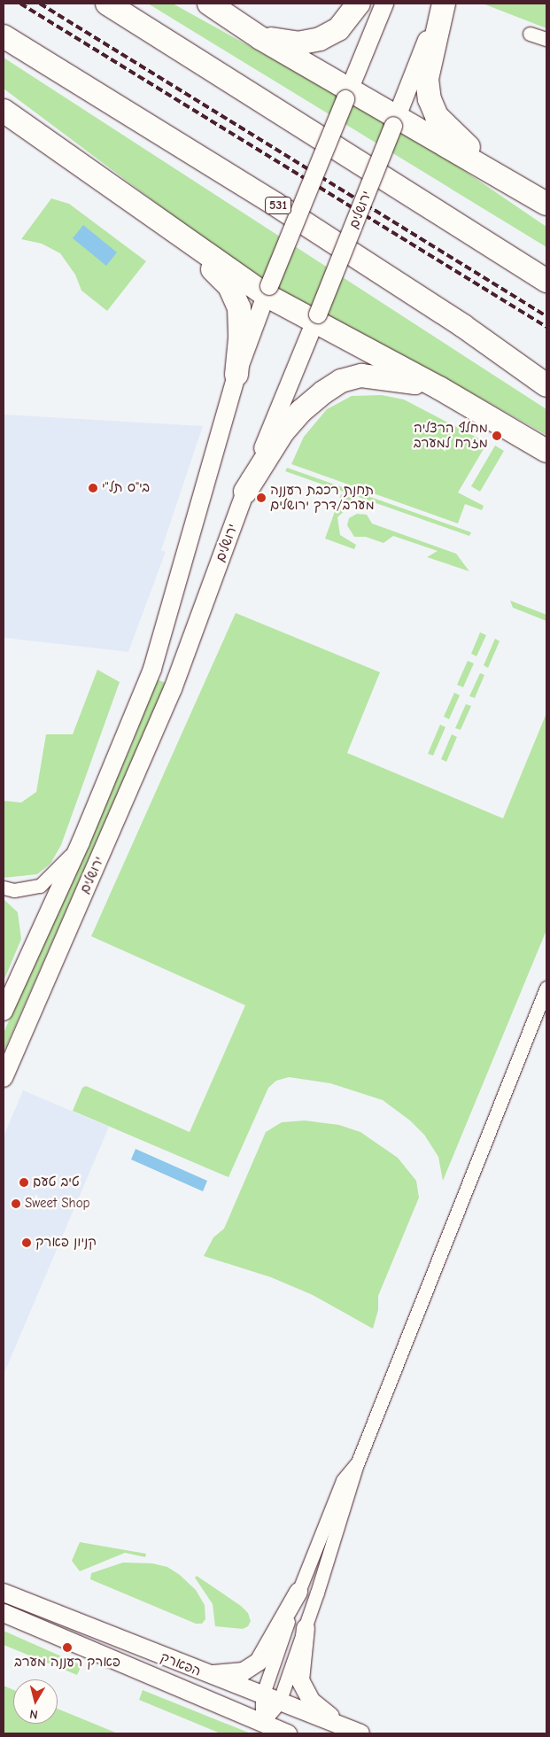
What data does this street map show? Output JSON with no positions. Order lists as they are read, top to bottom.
{
  "streets": {
    "highway": ["531"],
    "main road": ["ירושלים", "הפארק"]
  },
  "places": [
    "מחלף הרצליה מזרח למערב",
    "בי\"ס תל\"י",
    "תחנת רכבת רעננה מערב/דרך ירושלים",
    "טיב טעם",
    "Sweet Shop",
    "קניון פארק",
    "פארק רעננה מערב"
  ],
  "north": "bottom"
}
